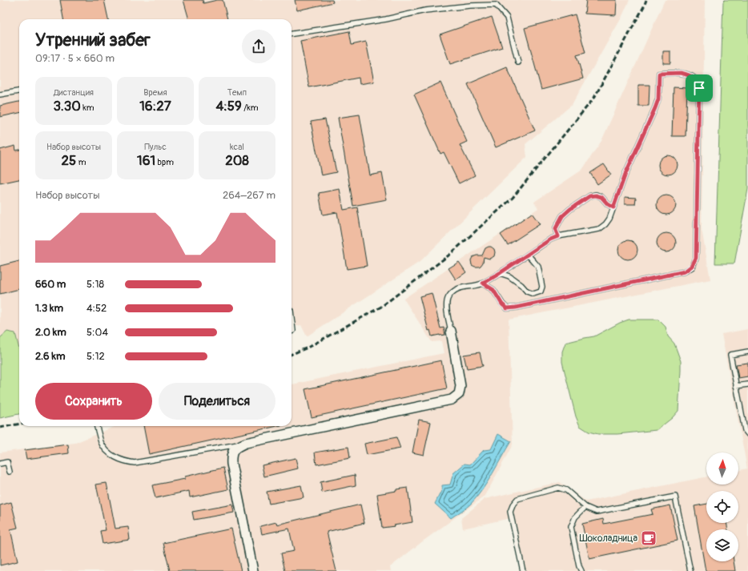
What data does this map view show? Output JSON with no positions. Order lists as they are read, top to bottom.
{
  "places": {
    "cafe": ["Шоколадница"]
  },
  "north": "top",
  "page": {
    "heading": ["Утренний забег", "09:17 · 5 × 660 m"],
    "stats": [
      ["Дистанция", "3.30 km"],
      ["Время", "16:27"],
      ["Темп", "4:59 /km"],
      ["Набор высоты", "25 m"],
      ["Пульс", "161 bpm"],
      ["kcal", "208"]
    ],
    "chart": ["Набор высоты", "264–267 m"],
    "list": [
      {
        "name": "660 m",
        "note": "5:18"
      },
      {
        "name": "1.3 km",
        "note": "4:52"
      },
      {
        "name": "2.0 km",
        "note": "5:04"
      },
      {
        "name": "2.6 km",
        "note": "5:12"
      }
    ],
    "buttons": ["Сохранить", "Поделиться"]
  }
}
